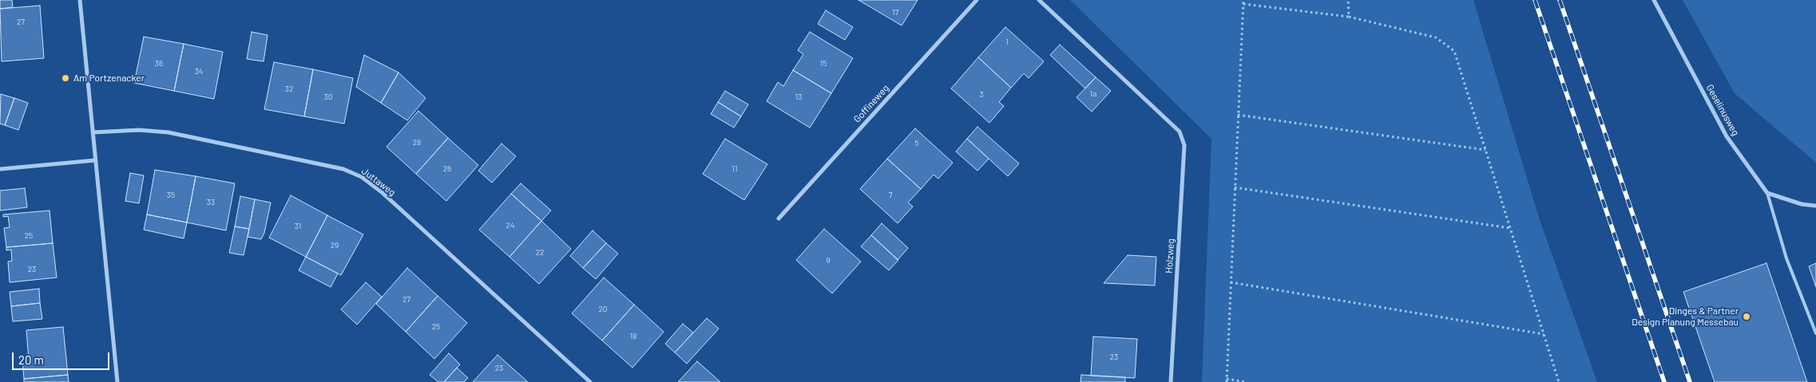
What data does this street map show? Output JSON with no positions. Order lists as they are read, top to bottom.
{
  "streets": {
    "street": [
      "Goffineweg",
      "Geselinusweg",
      "Juttaweg",
      "Holzweg"
    ]
  },
  "places": ["Am Portzenacker", "Dinges & Partner Design Planung Messebau"],
  "house_numbers": [
    "17",
    "27",
    "1",
    "36",
    "15",
    "34",
    "32",
    "1a",
    "3",
    "30",
    "13",
    "28",
    "5",
    "26",
    "11",
    "35",
    "7",
    "33",
    "24",
    "31",
    "25",
    "29",
    "22",
    "9",
    "23",
    "27",
    "20",
    "25",
    "18",
    "23",
    "23"
  ],
  "scale_bar": "20 m"
}
